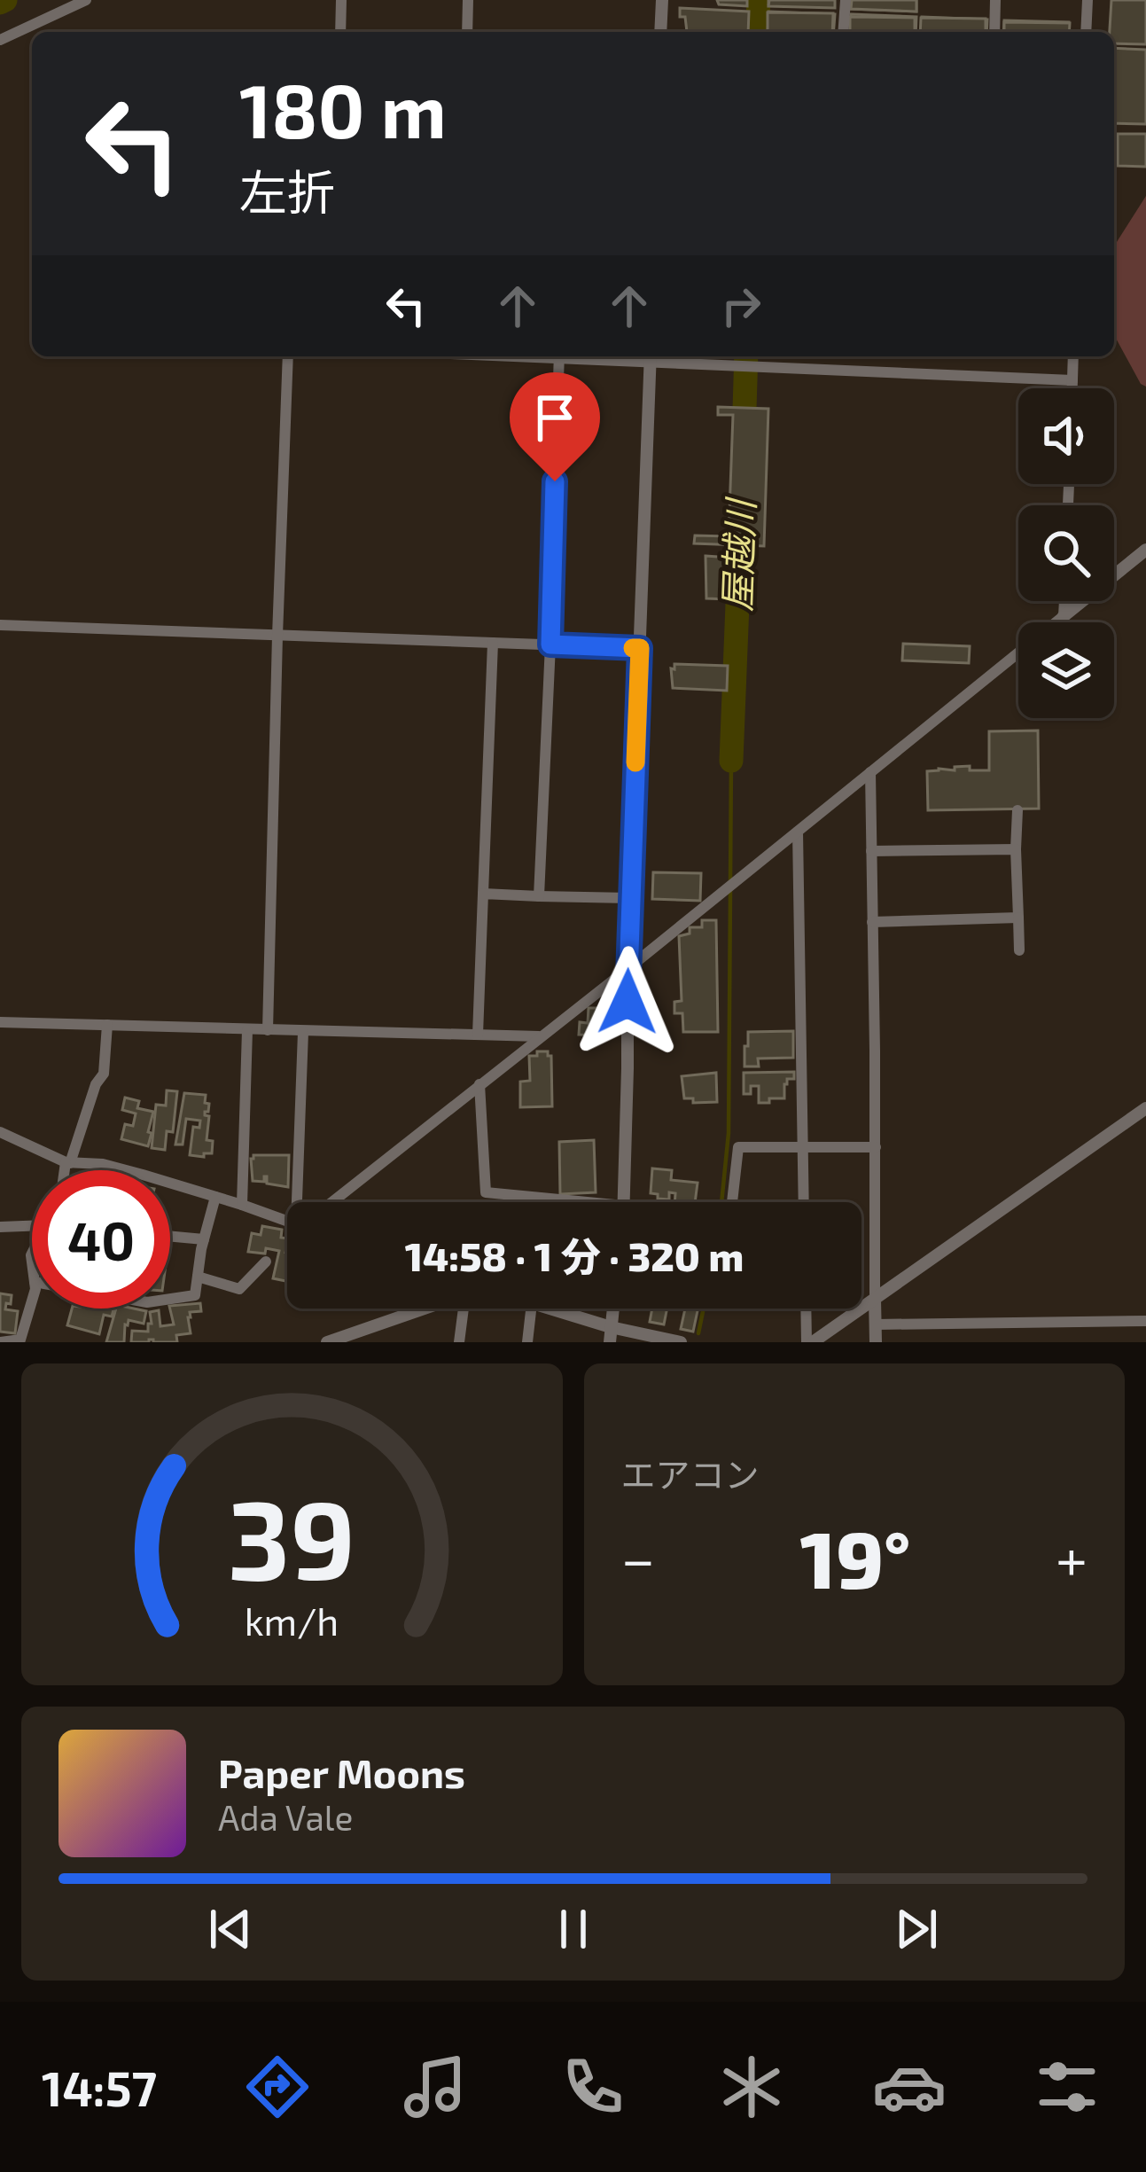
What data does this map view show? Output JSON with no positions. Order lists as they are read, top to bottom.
{
  "water": ["屋越川"],
  "page": {
    "turn": ["180 m", "左折"],
    "limit": "40",
    "trip": "14:58 · 1 分 · 320 m",
    "tile": "エアコン",
    "heat": ["−", "19°", "+"],
    "song": ["Paper Moons", "Ada Vale"],
    "tabs": "14:57",
    "gauge": ["39", "km/h"]
  }
}
